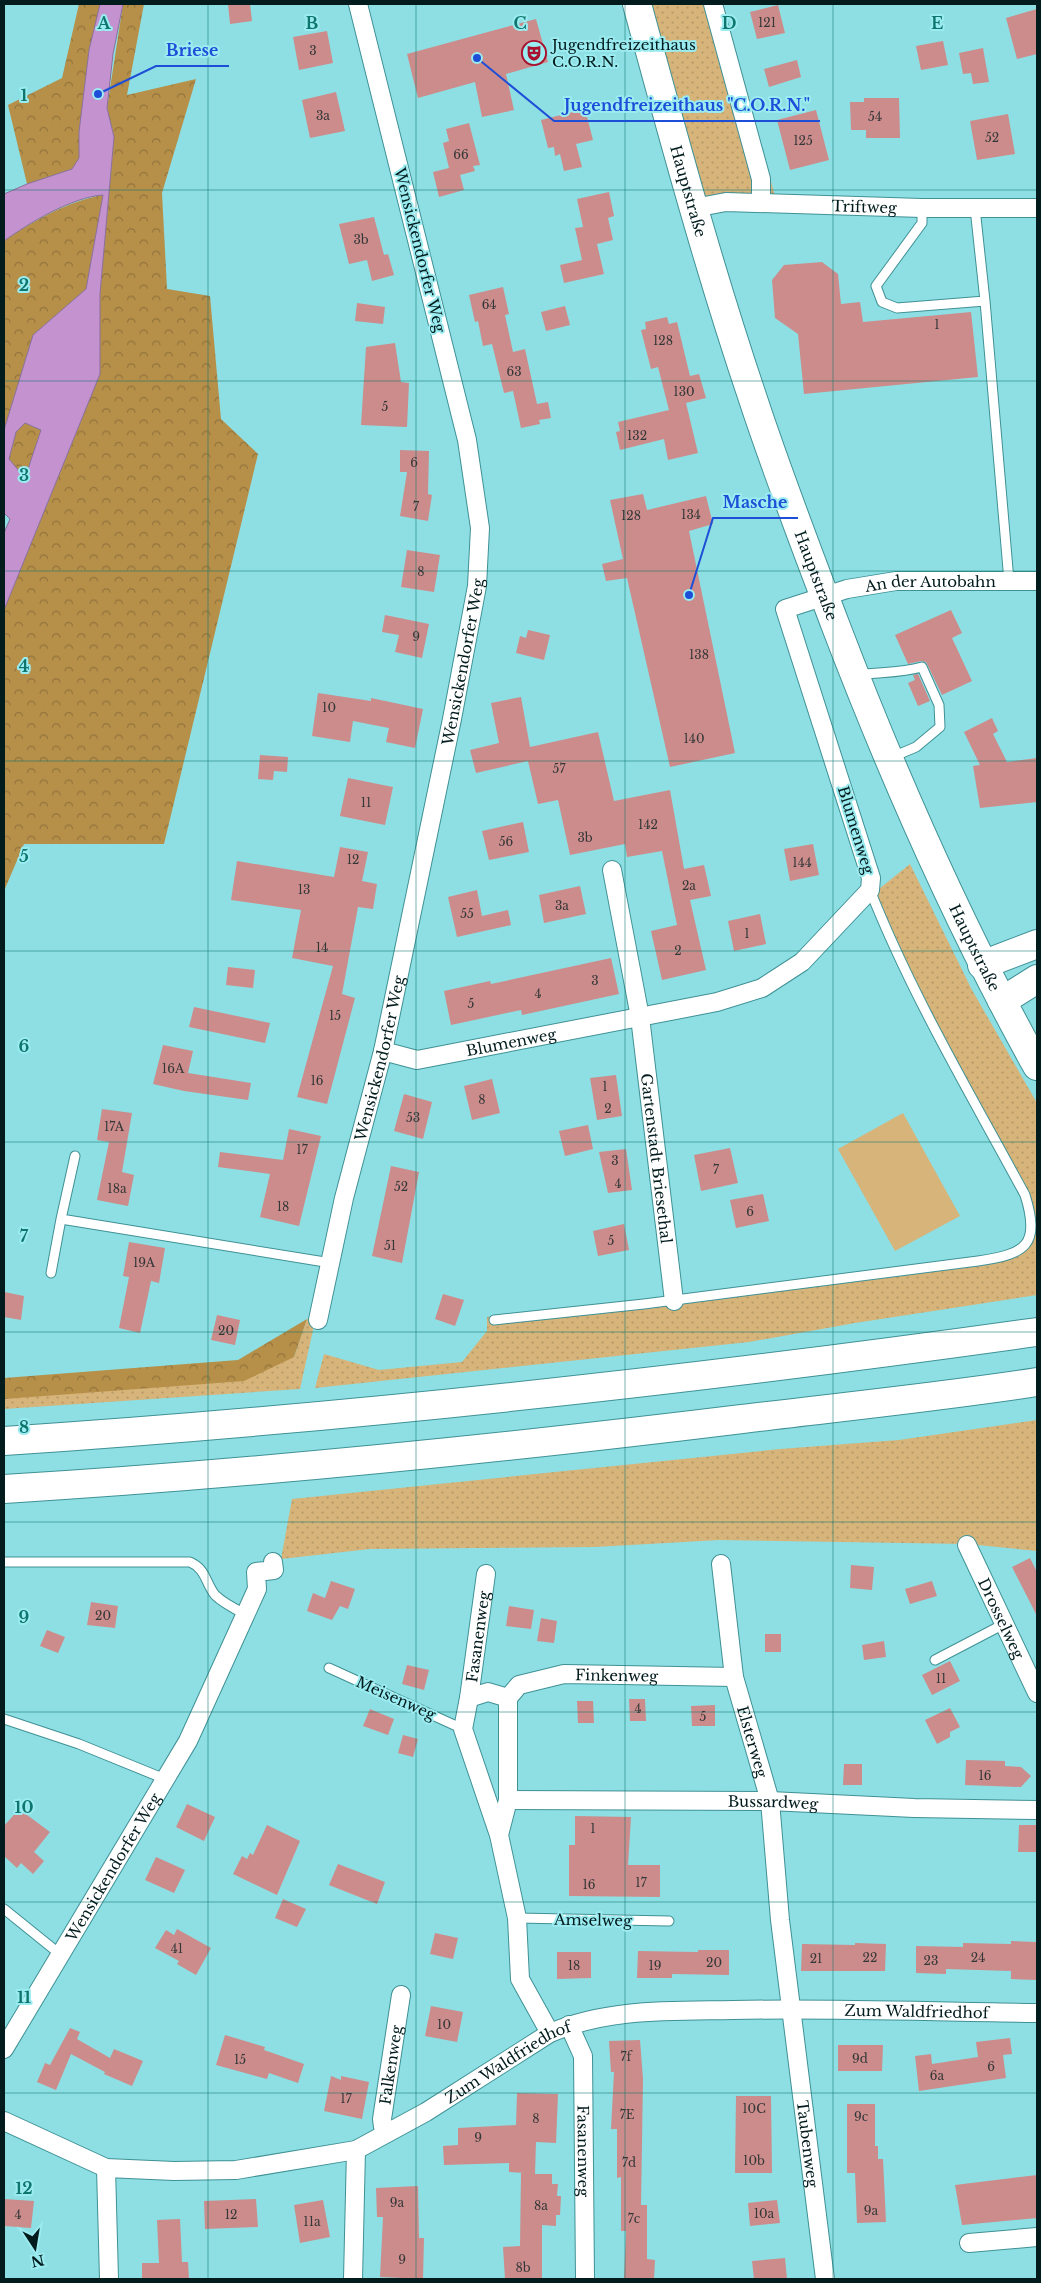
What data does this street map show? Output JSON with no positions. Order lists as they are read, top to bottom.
{
  "streets": {
    "main road": ["Hauptstraße"],
    "street": [
      "Triftweg",
      "Wensickendorfer Weg",
      "An der Autobahn",
      "Blumenweg",
      "Gartenstadt Briesethal",
      "Drosselweg",
      "Fasanenweg",
      "Finkenweg",
      "Elsterweg",
      "Bussardweg",
      "Zum Waldfriedhof",
      "Falkenweg",
      "Taubenweg"
    ],
    "lane": ["Meisenweg", "Amselweg"]
  },
  "crossings": [
    ["Hauptstraße", "Triftweg"],
    ["Hauptstraße", "An der Autobahn"],
    ["Hauptstraße", "Blumenweg"],
    ["Wensickendorfer Weg", "Blumenweg"],
    ["An der Autobahn", "Blumenweg"],
    ["Blumenweg", "Gartenstadt Briesethal"],
    ["Fasanenweg", "Finkenweg"],
    ["Fasanenweg", "Meisenweg"],
    ["Fasanenweg", "Bussardweg"],
    ["Fasanenweg", "Amselweg"],
    ["Fasanenweg", "Zum Waldfriedhof"],
    ["Finkenweg", "Elsterweg"],
    ["Elsterweg", "Bussardweg"],
    ["Elsterweg", "Zum Waldfriedhof"],
    ["Elsterweg", "Taubenweg"],
    ["Zum Waldfriedhof", "Falkenweg"],
    ["Zum Waldfriedhof", "Taubenweg"]
  ],
  "places": {
    "theatre": ["Jugendfreizeithaus C.O.R.N."],
    "other": ["Jugendfreizeithaus \"C.O.R.N.\"", "Briese", "Masche"]
  },
  "house_numbers": [
    "121",
    "3",
    "3a",
    "54",
    "52",
    "125",
    "66",
    "3b",
    "64",
    "1",
    "128",
    "63",
    "130",
    "5",
    "132",
    "6",
    "7",
    "134",
    "128",
    "8",
    "9",
    "138",
    "10",
    "140",
    "57",
    "11",
    "142",
    "3b",
    "56",
    "12",
    "144",
    "2a",
    "13",
    "3a",
    "55",
    "1",
    "14",
    "2",
    "3",
    "4",
    "5",
    "15",
    "16A",
    "16",
    "1",
    "8",
    "2",
    "53",
    "17A",
    "17",
    "3",
    "7",
    "4",
    "52",
    "18a",
    "18",
    "6",
    "5",
    "51",
    "19A",
    "20",
    "20",
    "11",
    "4",
    "5",
    "16",
    "1",
    "17",
    "16",
    "41",
    "22",
    "24",
    "21",
    "23",
    "20",
    "18",
    "19",
    "10",
    "7f",
    "9d",
    "15",
    "6",
    "6a",
    "17",
    "10C",
    "7E",
    "9c",
    "8",
    "9",
    "10b",
    "7d",
    "9a",
    "8a",
    "9a",
    "10a",
    "4",
    "12",
    "7c",
    "11a",
    "9",
    "8b"
  ],
  "north": "bottom",
  "grid": {
    "columns": [
      "A",
      "B",
      "C",
      "D",
      "E"
    ],
    "rows": [
      "1",
      "2",
      "3",
      "4",
      "5",
      "6",
      "7",
      "8",
      "9",
      "10",
      "11",
      "12"
    ]
  }
}
